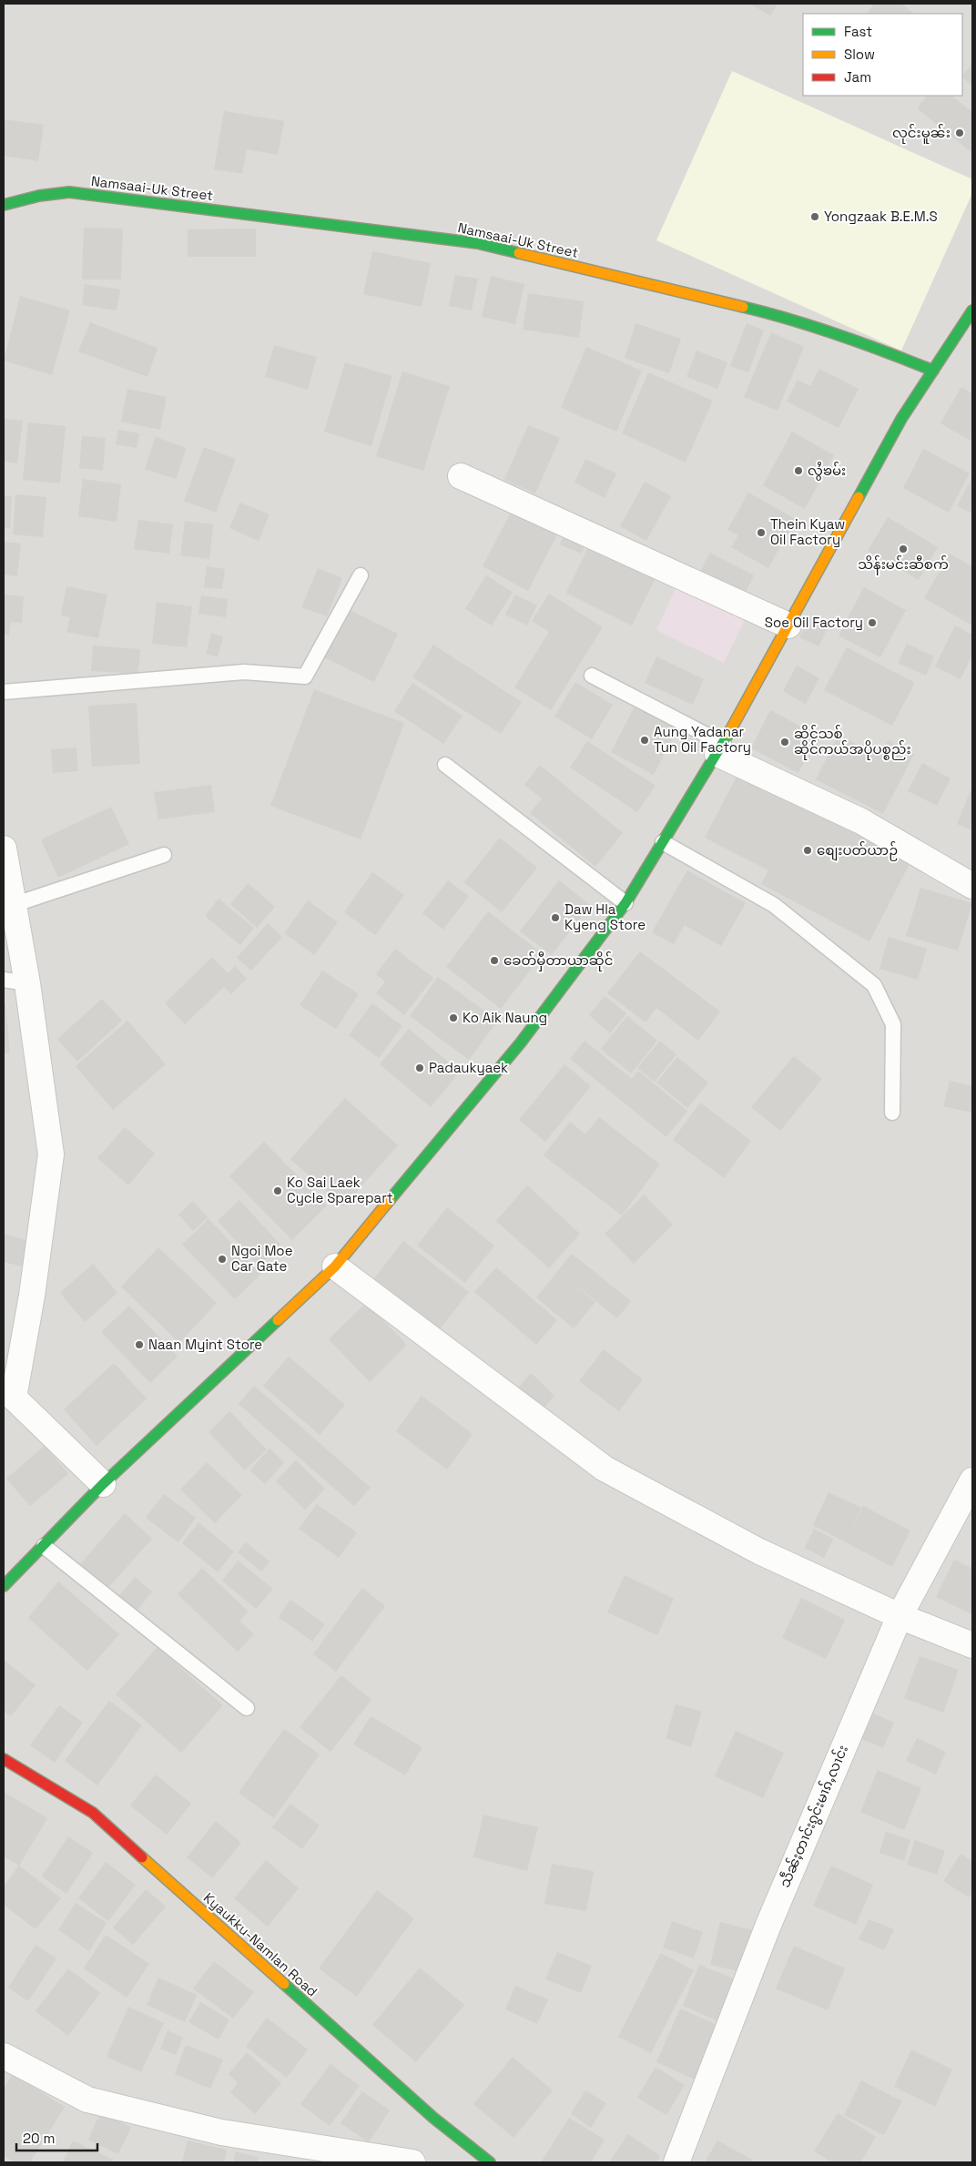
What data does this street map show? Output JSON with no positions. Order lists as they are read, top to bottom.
{
  "streets": {
    "main road": ["Namsaai-Uk Street", "Kyaukku-Namlan Road"],
    "street": ["သဵၼ်ႈတၢင်းၵွင်းမၢၵ်ႇလၢင်း"]
  },
  "places": [
    "လုင်းမူၼ်း",
    "Yongzaak B.E.M.S",
    "လွႆၶမ်း",
    "Thein Kyaw Oil Factory",
    "သိန်းမင်းဆီစက်",
    "Soe Oil Factory",
    "Aung Yadanar Tun Oil Factory",
    "ဆိုင်သစ် ဆိုင်ကယ်အပိုပစ္စည်း",
    "စျေးပတ်ယာဉ်",
    "Daw Hla Kyeng Store",
    "ခေတ်မှီတာယာဆိုင်",
    "Ko Aik Naung",
    "Padaukyaek",
    "Ko Sai Laek Cycle Sparepart",
    "Ngoi Moe Car Gate",
    "Naan Myint Store"
  ],
  "legend": ["Fast", "Slow", "Jam"],
  "scale_bar": "20 m"
}
